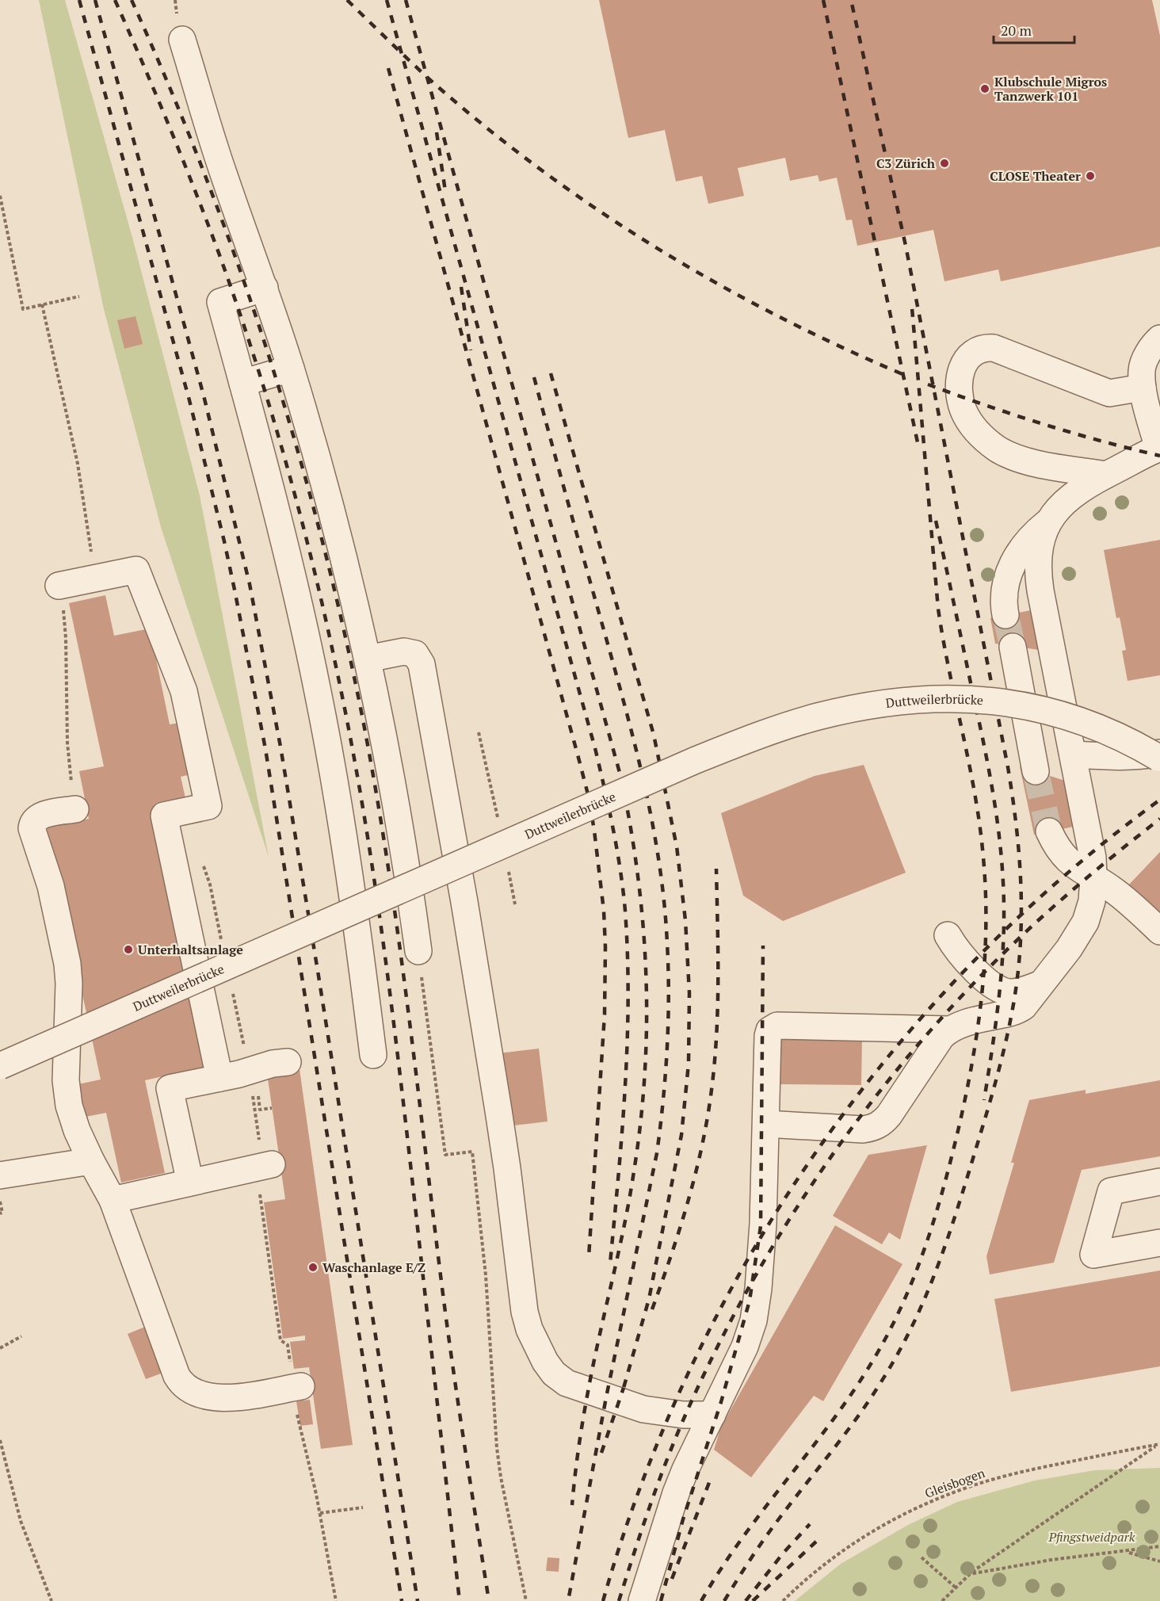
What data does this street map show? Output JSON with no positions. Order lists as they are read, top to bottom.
{
  "streets": {
    "street": ["Duttweilerbrücke"],
    "path": ["Gleisbogen"]
  },
  "parks": ["Pfingstweidpark"],
  "places": [
    "Klubschule Migros Tanzwerk 101",
    "C3 Zürich",
    "CLOSE Theater",
    "Unterhaltsanlage",
    "Waschanlage E/Z"
  ],
  "scale_bar": "20 m"
}
